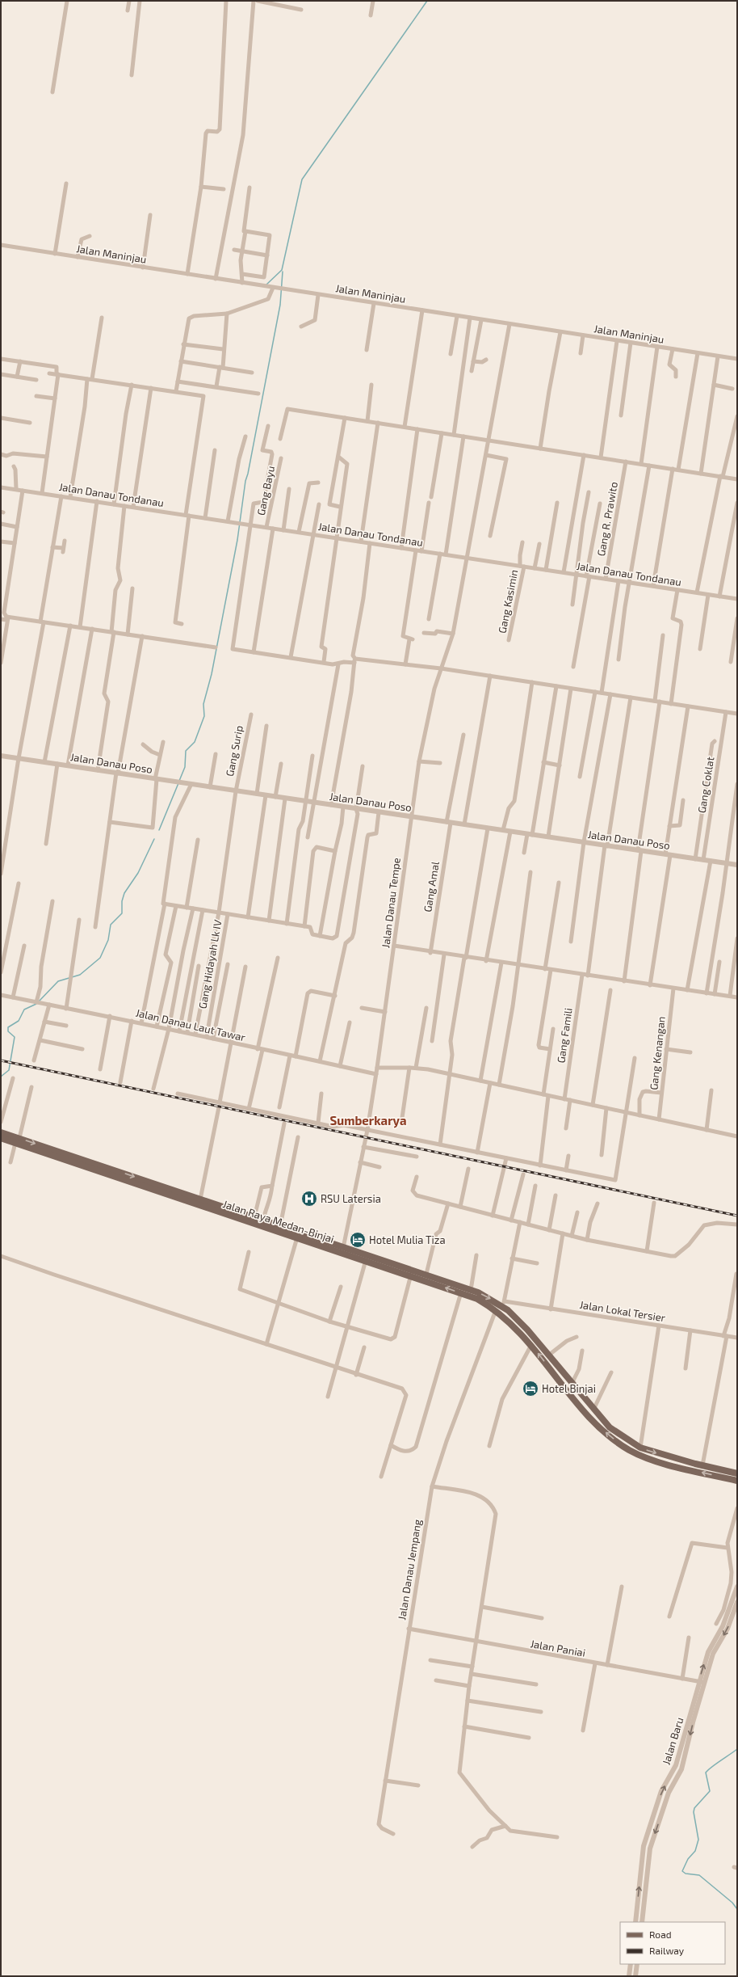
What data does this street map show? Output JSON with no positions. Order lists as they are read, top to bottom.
{
  "streets": {
    "main road": ["Jalan Raya Medan-Binjai"],
    "street": [
      "Jalan Maninjau",
      "Gang Bayu",
      "Jalan Danau Tondanau",
      "Gang R. Prawito",
      "Gang Kasimin",
      "Gang Surip",
      "Jalan Danau Poso",
      "Gang Coklat",
      "Gang Amal",
      "Jalan Danau Tempe",
      "Gang Hidayah Lk IV",
      "Jalan Danau Laut Tawar",
      "Gang Famili",
      "Gang Kenangan",
      "Jalan Lokal Tersier",
      "Jalan Danau Jempang",
      "Jalan Paniai",
      "Jalan Baru"
    ]
  },
  "crossings": [
    ["Jalan Maninjau", "Jalan Danau Tempe"],
    ["Gang Bayu", "Jalan Danau Tondanau"],
    ["Jalan Danau Tondanau", "Gang R. Prawito"],
    ["Jalan Danau Tondanau", "Gang Kasimin"],
    ["Jalan Danau Tondanau", "Jalan Danau Tempe"],
    ["Gang Surip", "Jalan Danau Poso"],
    ["Gang Surip", "Jalan Danau Laut Tawar"],
    ["Jalan Danau Poso", "Gang Coklat"],
    ["Jalan Danau Poso", "Gang Amal"],
    ["Jalan Danau Poso", "Jalan Danau Tempe"],
    ["Jalan Danau Tempe", "Jalan Danau Laut Tawar"],
    ["Jalan Danau Tempe", "Jalan Raya Medan-Binjai"],
    ["Gang Hidayah Lk IV", "Jalan Danau Laut Tawar"],
    ["Jalan Raya Medan-Binjai", "Jalan Lokal Tersier"],
    ["Jalan Raya Medan-Binjai", "Jalan Danau Jempang"],
    ["Jalan Lokal Tersier", "Jalan Danau Jempang"],
    ["Jalan Danau Jempang", "Jalan Paniai"],
    ["Jalan Paniai", "Jalan Baru"]
  ],
  "districts": ["Sumberkarya"],
  "places": {
    "hospital": ["RSU Latersia"],
    "hotel": ["Hotel Mulia Tiza", "Hotel Binjai"]
  },
  "legend": ["Road", "Railway"]
}
